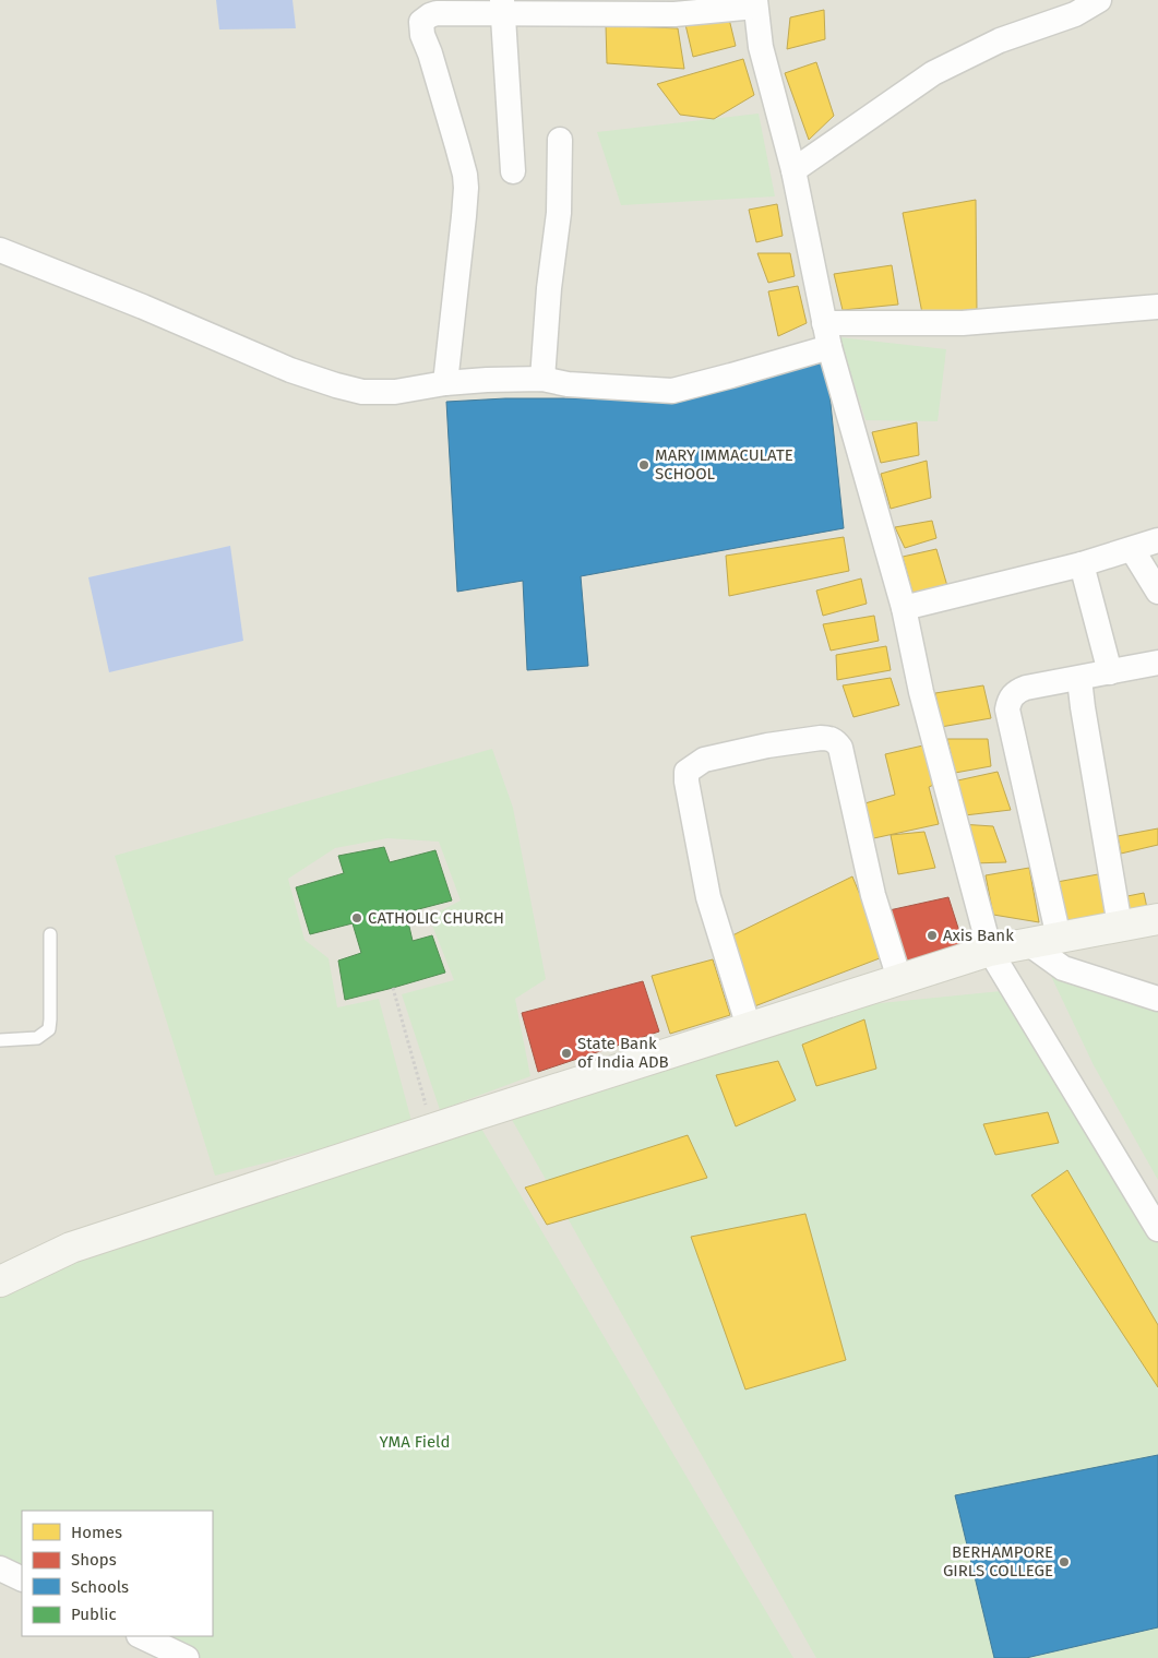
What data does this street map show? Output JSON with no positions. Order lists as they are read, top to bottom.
{
  "parks": ["YMA Field"],
  "places": [
    "MARY IMMACULATE SCHOOL",
    "CATHOLIC CHURCH",
    "Axis Bank",
    "State Bank of India ADB",
    "BERHAMPORE GIRLS COLLEGE"
  ],
  "legend": [
    "Homes",
    "Shops",
    "Schools",
    "Public"
  ]
}
